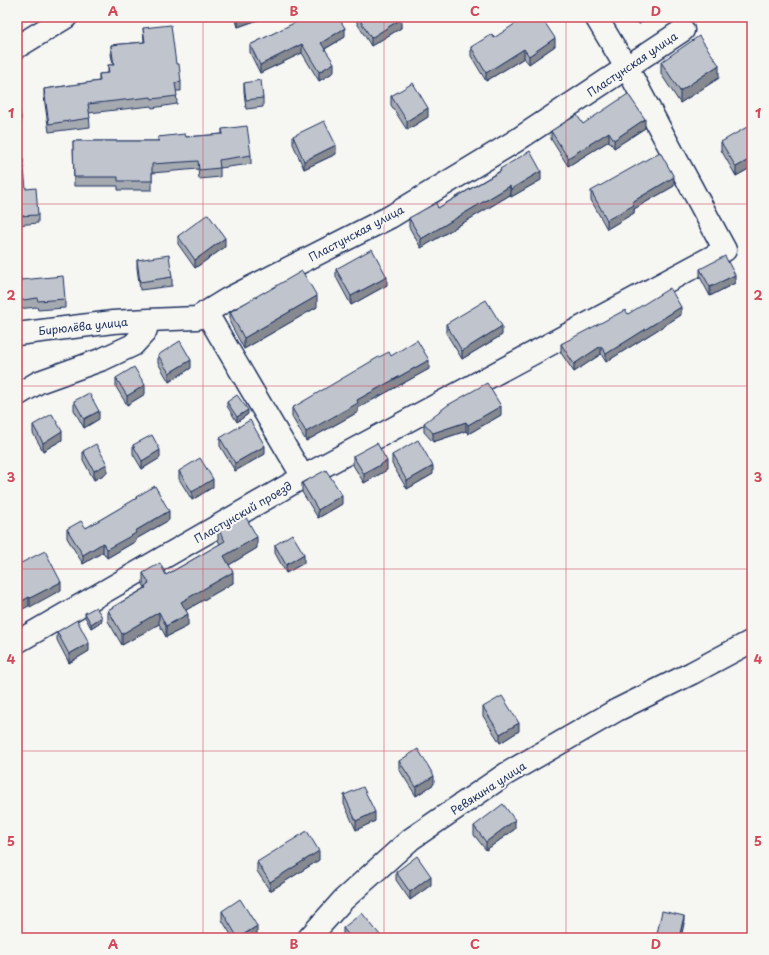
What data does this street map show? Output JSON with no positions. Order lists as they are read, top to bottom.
{
  "streets": {
    "street": [
      "Пластунская улица",
      "Бирюлёва улица",
      "Пластунский проезд",
      "Ревякина улица"
    ]
  },
  "crossings": [
    ["Пластунская улица", "Бирюлёва улица"],
    ["Пластунская улица", "Пластунский проезд"]
  ],
  "grid": {
    "columns": [
      "A",
      "B",
      "C",
      "D"
    ],
    "rows": [
      "1",
      "2",
      "3",
      "4",
      "5"
    ]
  }
}
